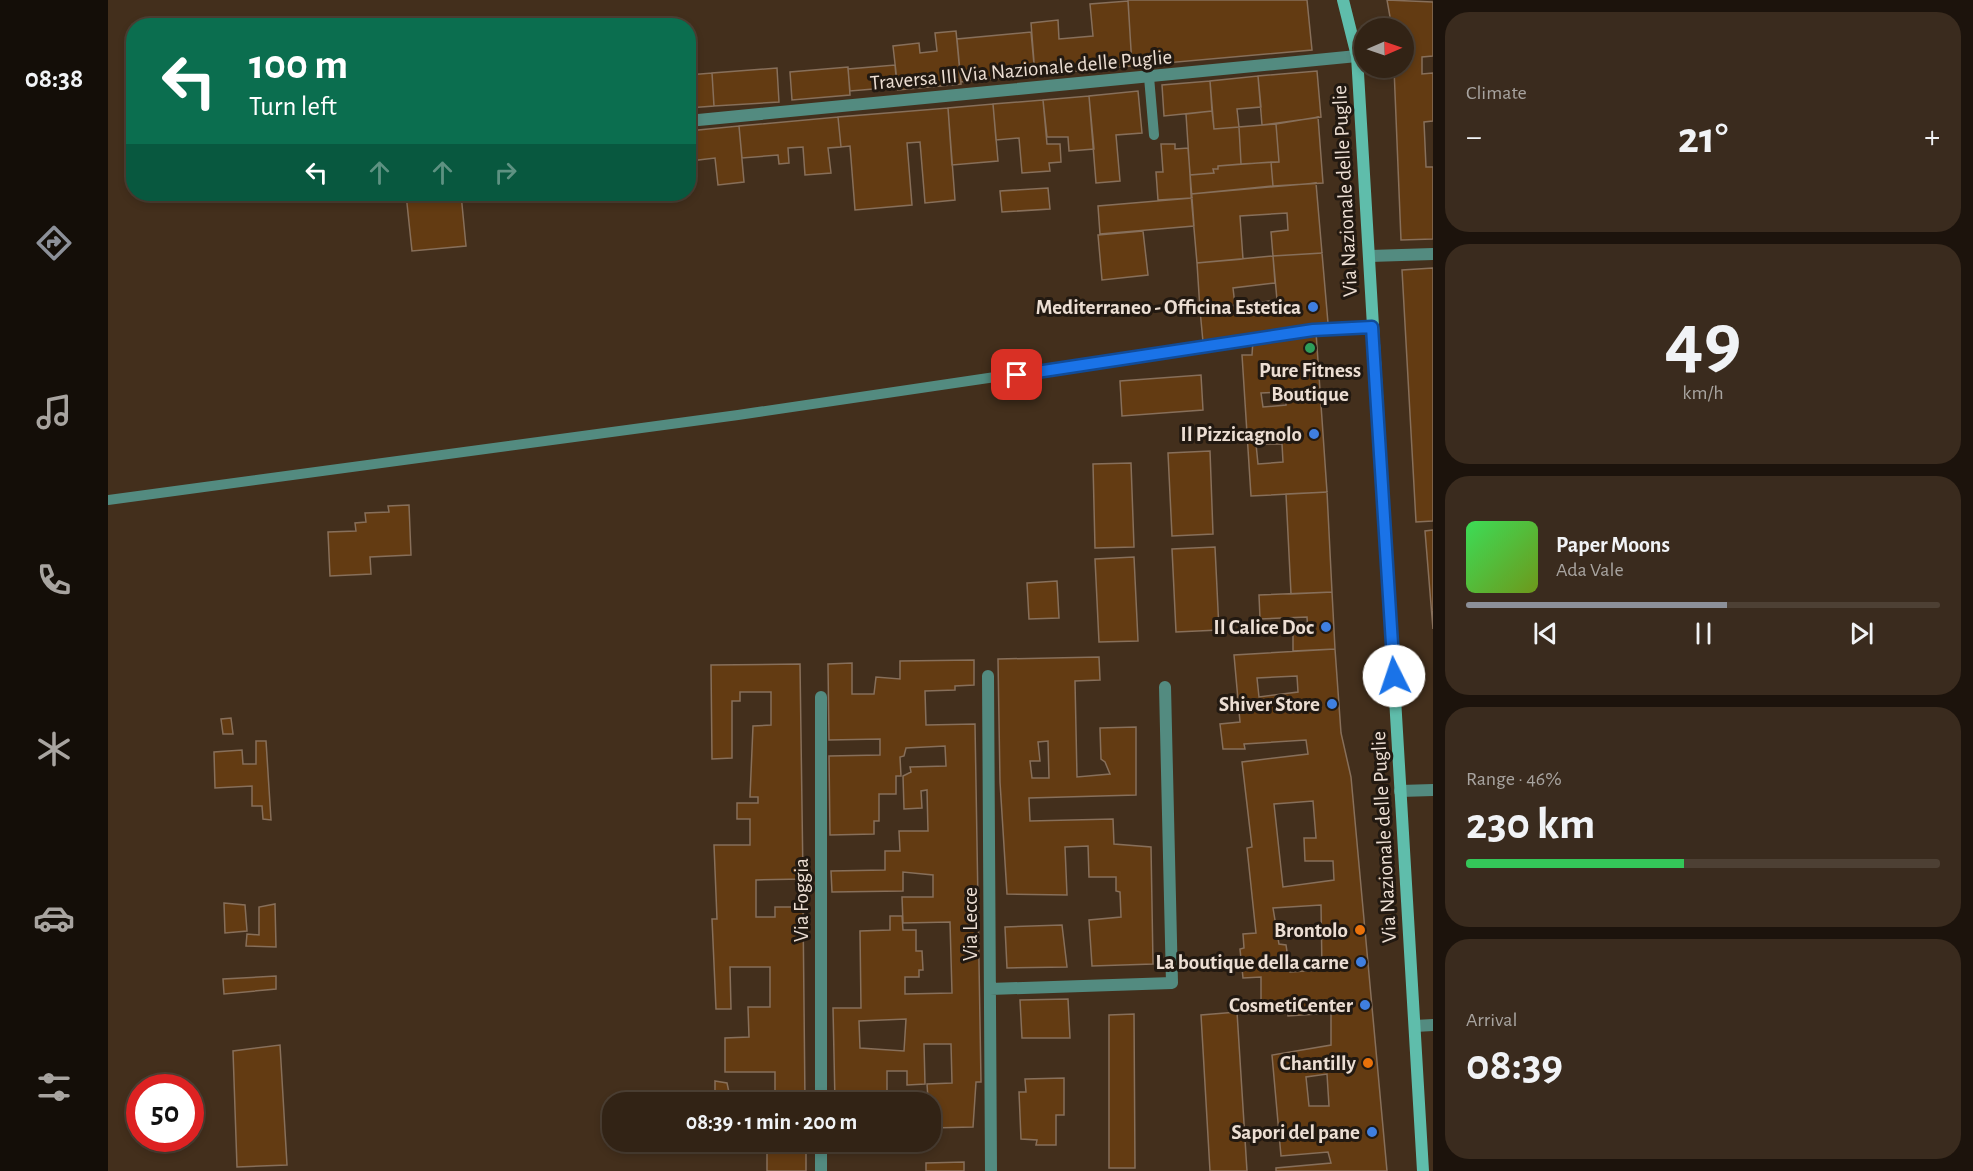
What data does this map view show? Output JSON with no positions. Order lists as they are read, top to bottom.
{
  "streets": {
    "main road": ["Via Nazionale delle Puglie"],
    "street": ["Traversa III Via Nazionale delle Puglie", "Via Foggia", "Via Lecce"]
  },
  "places": [
    "Mediterraneo - Officina Estetica",
    "Pure Fitness Boutique",
    "Il Pizzicagnolo",
    "Il Calice Doc",
    "Shiver Store",
    "Brontolo",
    "La boutique della carne",
    "CosmetiCenter",
    "Chantilly",
    "Sapori del pane"
  ],
  "north": "right",
  "page": {
    "tabs": "08:38",
    "tile": [
      "Climate",
      ["49", "km/h"],
      ["Range · 46%", "230 km"],
      ["Arrival", "08:39"]
    ],
    "turn": ["100 m", "Turn left"],
    "heat": ["−", "21°", "+"],
    "song": ["Paper Moons", "Ada Vale"],
    "limit": "50",
    "trip": "08:39 · 1 min · 200 m"
  }
}
